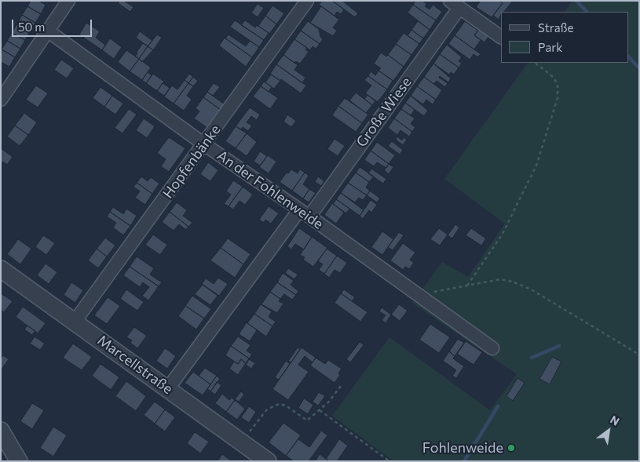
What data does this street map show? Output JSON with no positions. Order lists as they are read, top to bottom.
{
  "streets": {
    "street": [
      "Große Wiese",
      "Hopfenbänke",
      "An der Fohlenweide",
      "Marcellstraße"
    ]
  },
  "crossings": [
    ["Große Wiese", "An der Fohlenweide"],
    ["Große Wiese", "Marcellstraße"],
    ["Hopfenbänke", "An der Fohlenweide"],
    ["Hopfenbänke", "Marcellstraße"]
  ],
  "places": ["Fohlenweide"],
  "legend": ["Straße", "Park"],
  "scale_bar": "50 m",
  "north": "top right"
}
